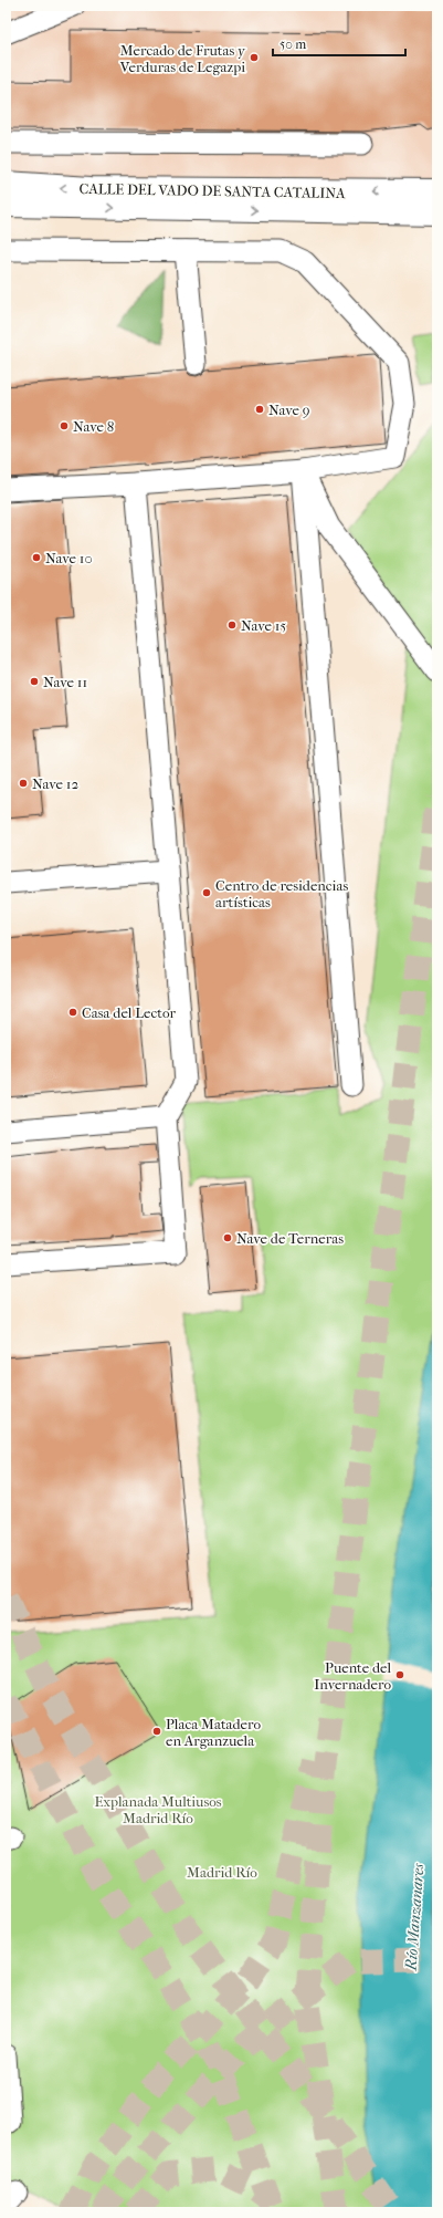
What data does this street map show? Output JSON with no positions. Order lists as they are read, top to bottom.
{
  "streets": {
    "main road": ["CALLE DEL VADO DE SANTA CATALINA"]
  },
  "water": ["Río Manzanares"],
  "parks": ["Explanada Multiusos Madrid Río", "Madrid Río"],
  "places": [
    "Mercado de Frutas y Verduras de Legazpi",
    "Nave 9",
    "Nave 8",
    "Nave 10",
    "Nave 15",
    "Nave 11",
    "Nave 12",
    "Centro de residencias artísticas",
    "Casa del Lector",
    "Nave de Terneras",
    "Puente del Invernadero",
    "Placa Matadero en Arganzuela"
  ],
  "scale_bar": "50 m"
}
